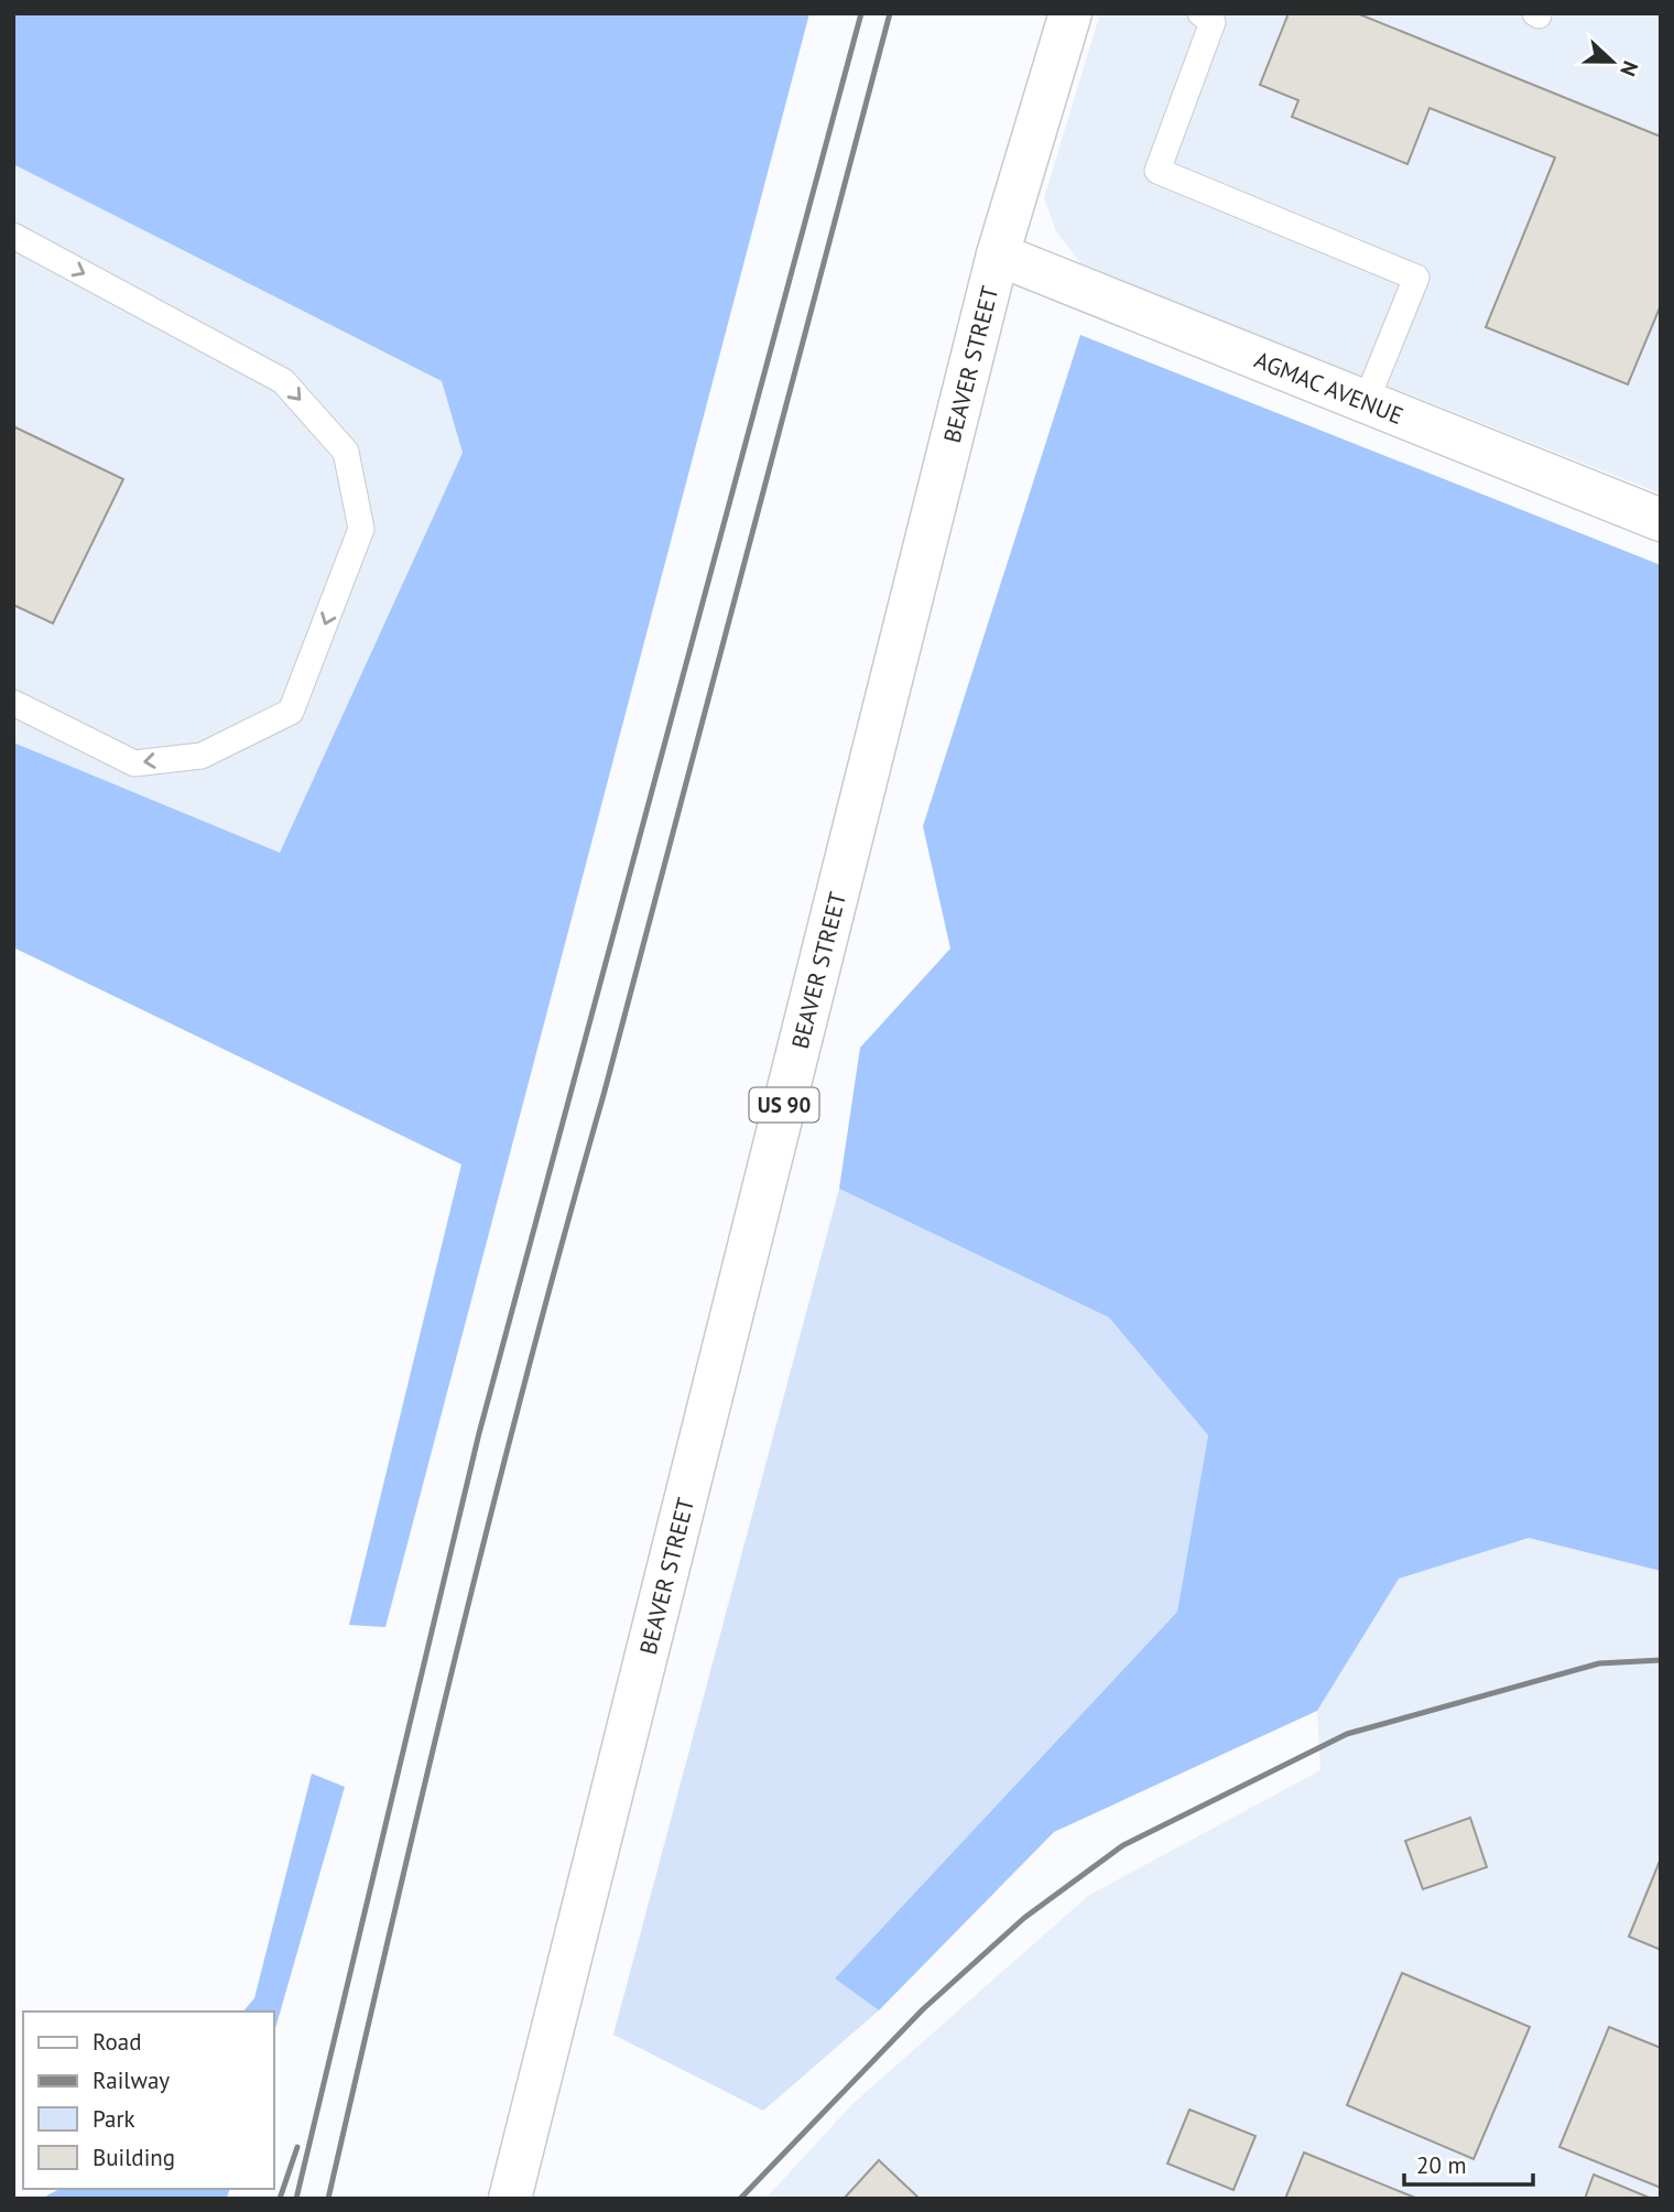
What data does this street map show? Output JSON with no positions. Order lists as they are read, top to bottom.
{
  "streets": {
    "main road": ["BEAVER STREET", "AGMAC AVENUE", "US 90"]
  },
  "crossings": [
    ["BEAVER STREET", "AGMAC AVENUE"]
  ],
  "legend": [
    "Road",
    "Railway",
    "Park",
    "Building"
  ],
  "scale_bar": "20 m",
  "north": "right"
}
